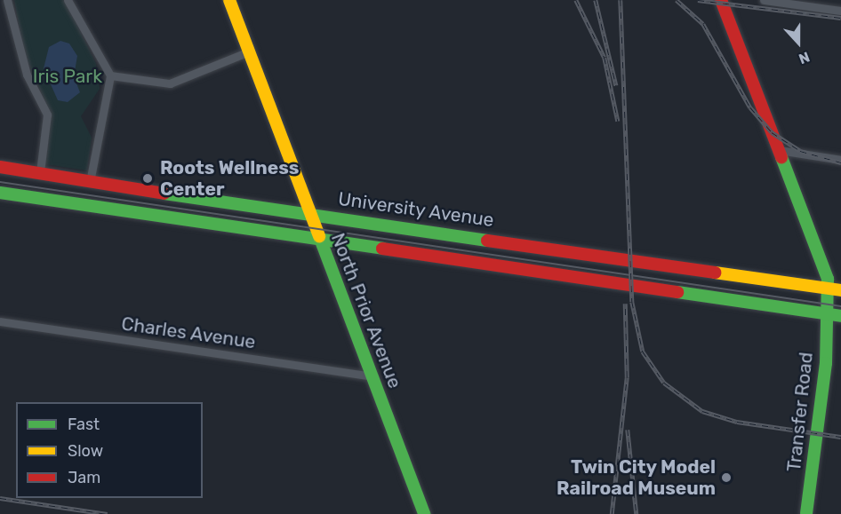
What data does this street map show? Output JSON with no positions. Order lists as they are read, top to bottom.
{
  "streets": {
    "main road": ["University Avenue", "North Prior Avenue", "Transfer Road"],
    "street": ["Charles Avenue"]
  },
  "crossings": [
    ["University Avenue", "North Prior Avenue"],
    ["University Avenue", "Transfer Road"],
    ["North Prior Avenue", "Charles Avenue"]
  ],
  "parks": ["Iris Park"],
  "places": ["Roots Wellness Center", "Twin City Model Railroad Museum"],
  "legend": ["Fast", "Slow", "Jam"],
  "north": "bottom"
}
